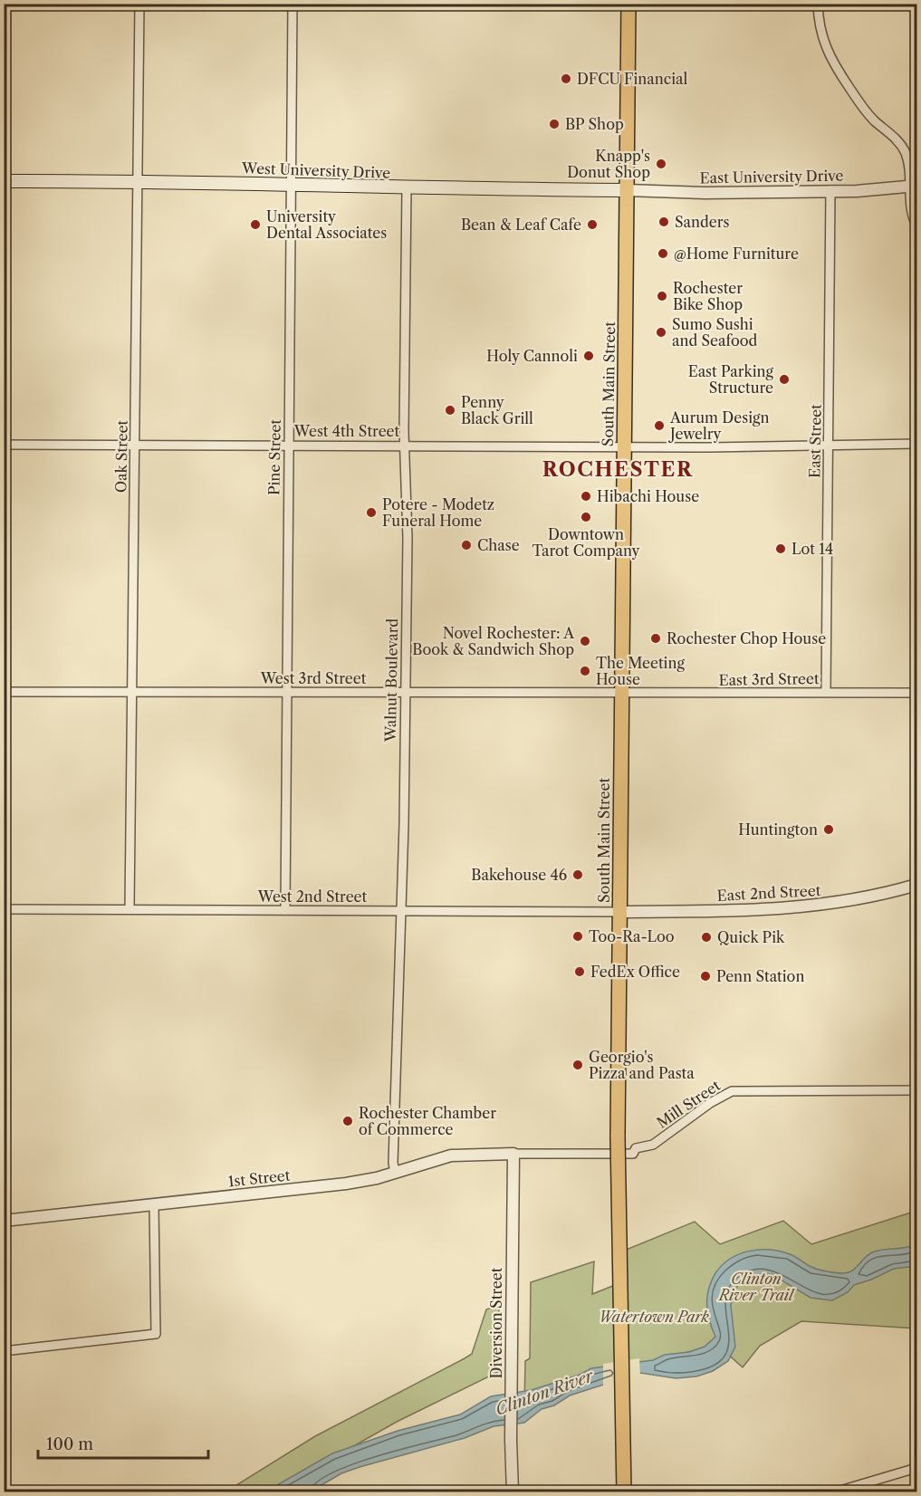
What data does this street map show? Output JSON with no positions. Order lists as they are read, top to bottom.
{
  "streets": {
    "main road": ["West University Drive", "South Main Street"],
    "street": [
      "East University Drive",
      "West 4th Street",
      "East Street",
      "Oak Street",
      "Pine Street",
      "West 3rd Street",
      "East 3rd Street",
      "Walnut Boulevard",
      "East 2nd Street",
      "West 2nd Street",
      "Mill Street",
      "1st Street",
      "Diversion Street"
    ]
  },
  "crossings": [
    ["West University Drive", "East University Drive"],
    ["West University Drive", "South Main Street"],
    ["West University Drive", "Oak Street"],
    ["West University Drive", "Pine Street"],
    ["West University Drive", "Walnut Boulevard"],
    ["East University Drive", "South Main Street"],
    ["East University Drive", "East Street"],
    ["South Main Street", "West 4th Street"],
    ["South Main Street", "West 3rd Street"],
    ["South Main Street", "East 3rd Street"],
    ["South Main Street", "East 2nd Street"],
    ["South Main Street", "West 2nd Street"],
    ["West 4th Street", "East Street"],
    ["West 4th Street", "Oak Street"],
    ["West 4th Street", "Pine Street"],
    ["West 4th Street", "Walnut Boulevard"],
    ["East Street", "East 3rd Street"],
    ["Oak Street", "West 3rd Street"],
    ["Oak Street", "West 2nd Street"],
    ["Pine Street", "West 3rd Street"],
    ["Pine Street", "West 2nd Street"],
    ["West 3rd Street", "East 3rd Street"],
    ["West 3rd Street", "Walnut Boulevard"],
    ["Walnut Boulevard", "West 2nd Street"],
    ["Walnut Boulevard", "1st Street"],
    ["East 2nd Street", "West 2nd Street"],
    ["Mill Street", "1st Street"],
    ["Mill Street", "Diversion Street"],
    ["1st Street", "Diversion Street"]
  ],
  "districts": ["ROCHESTER"],
  "water": ["Clinton River"],
  "parks": ["Clinton River Trail", "Watertown Park"],
  "places": [
    "DFCU Financial",
    "BP Shop",
    "Knapp's Donut Shop",
    "Sanders",
    "University Dental Associates",
    "Bean & Leaf Cafe",
    "@Home Furniture",
    "Rochester Bike Shop",
    "Sumo Sushi and Seafood",
    "Holy Cannoli",
    "East Parking Structure",
    "Penny Black Grill",
    "Aurum Design Jewelry",
    "Hibachi House",
    "Potere - Modetz Funeral Home",
    "Downtown Tarot Company",
    "Chase",
    "Lot 14",
    "Rochester Chop House",
    "Novel Rochester: A Book & Sandwich Shop",
    "The Meeting House",
    "Huntington",
    "Bakehouse 46",
    "Too-Ra-Loo",
    "Quick Pik",
    "FedEx Office",
    "Penn Station",
    "Georgio's Pizza and Pasta",
    "Rochester Chamber of Commerce"
  ],
  "scale_bar": "100 m"
}
